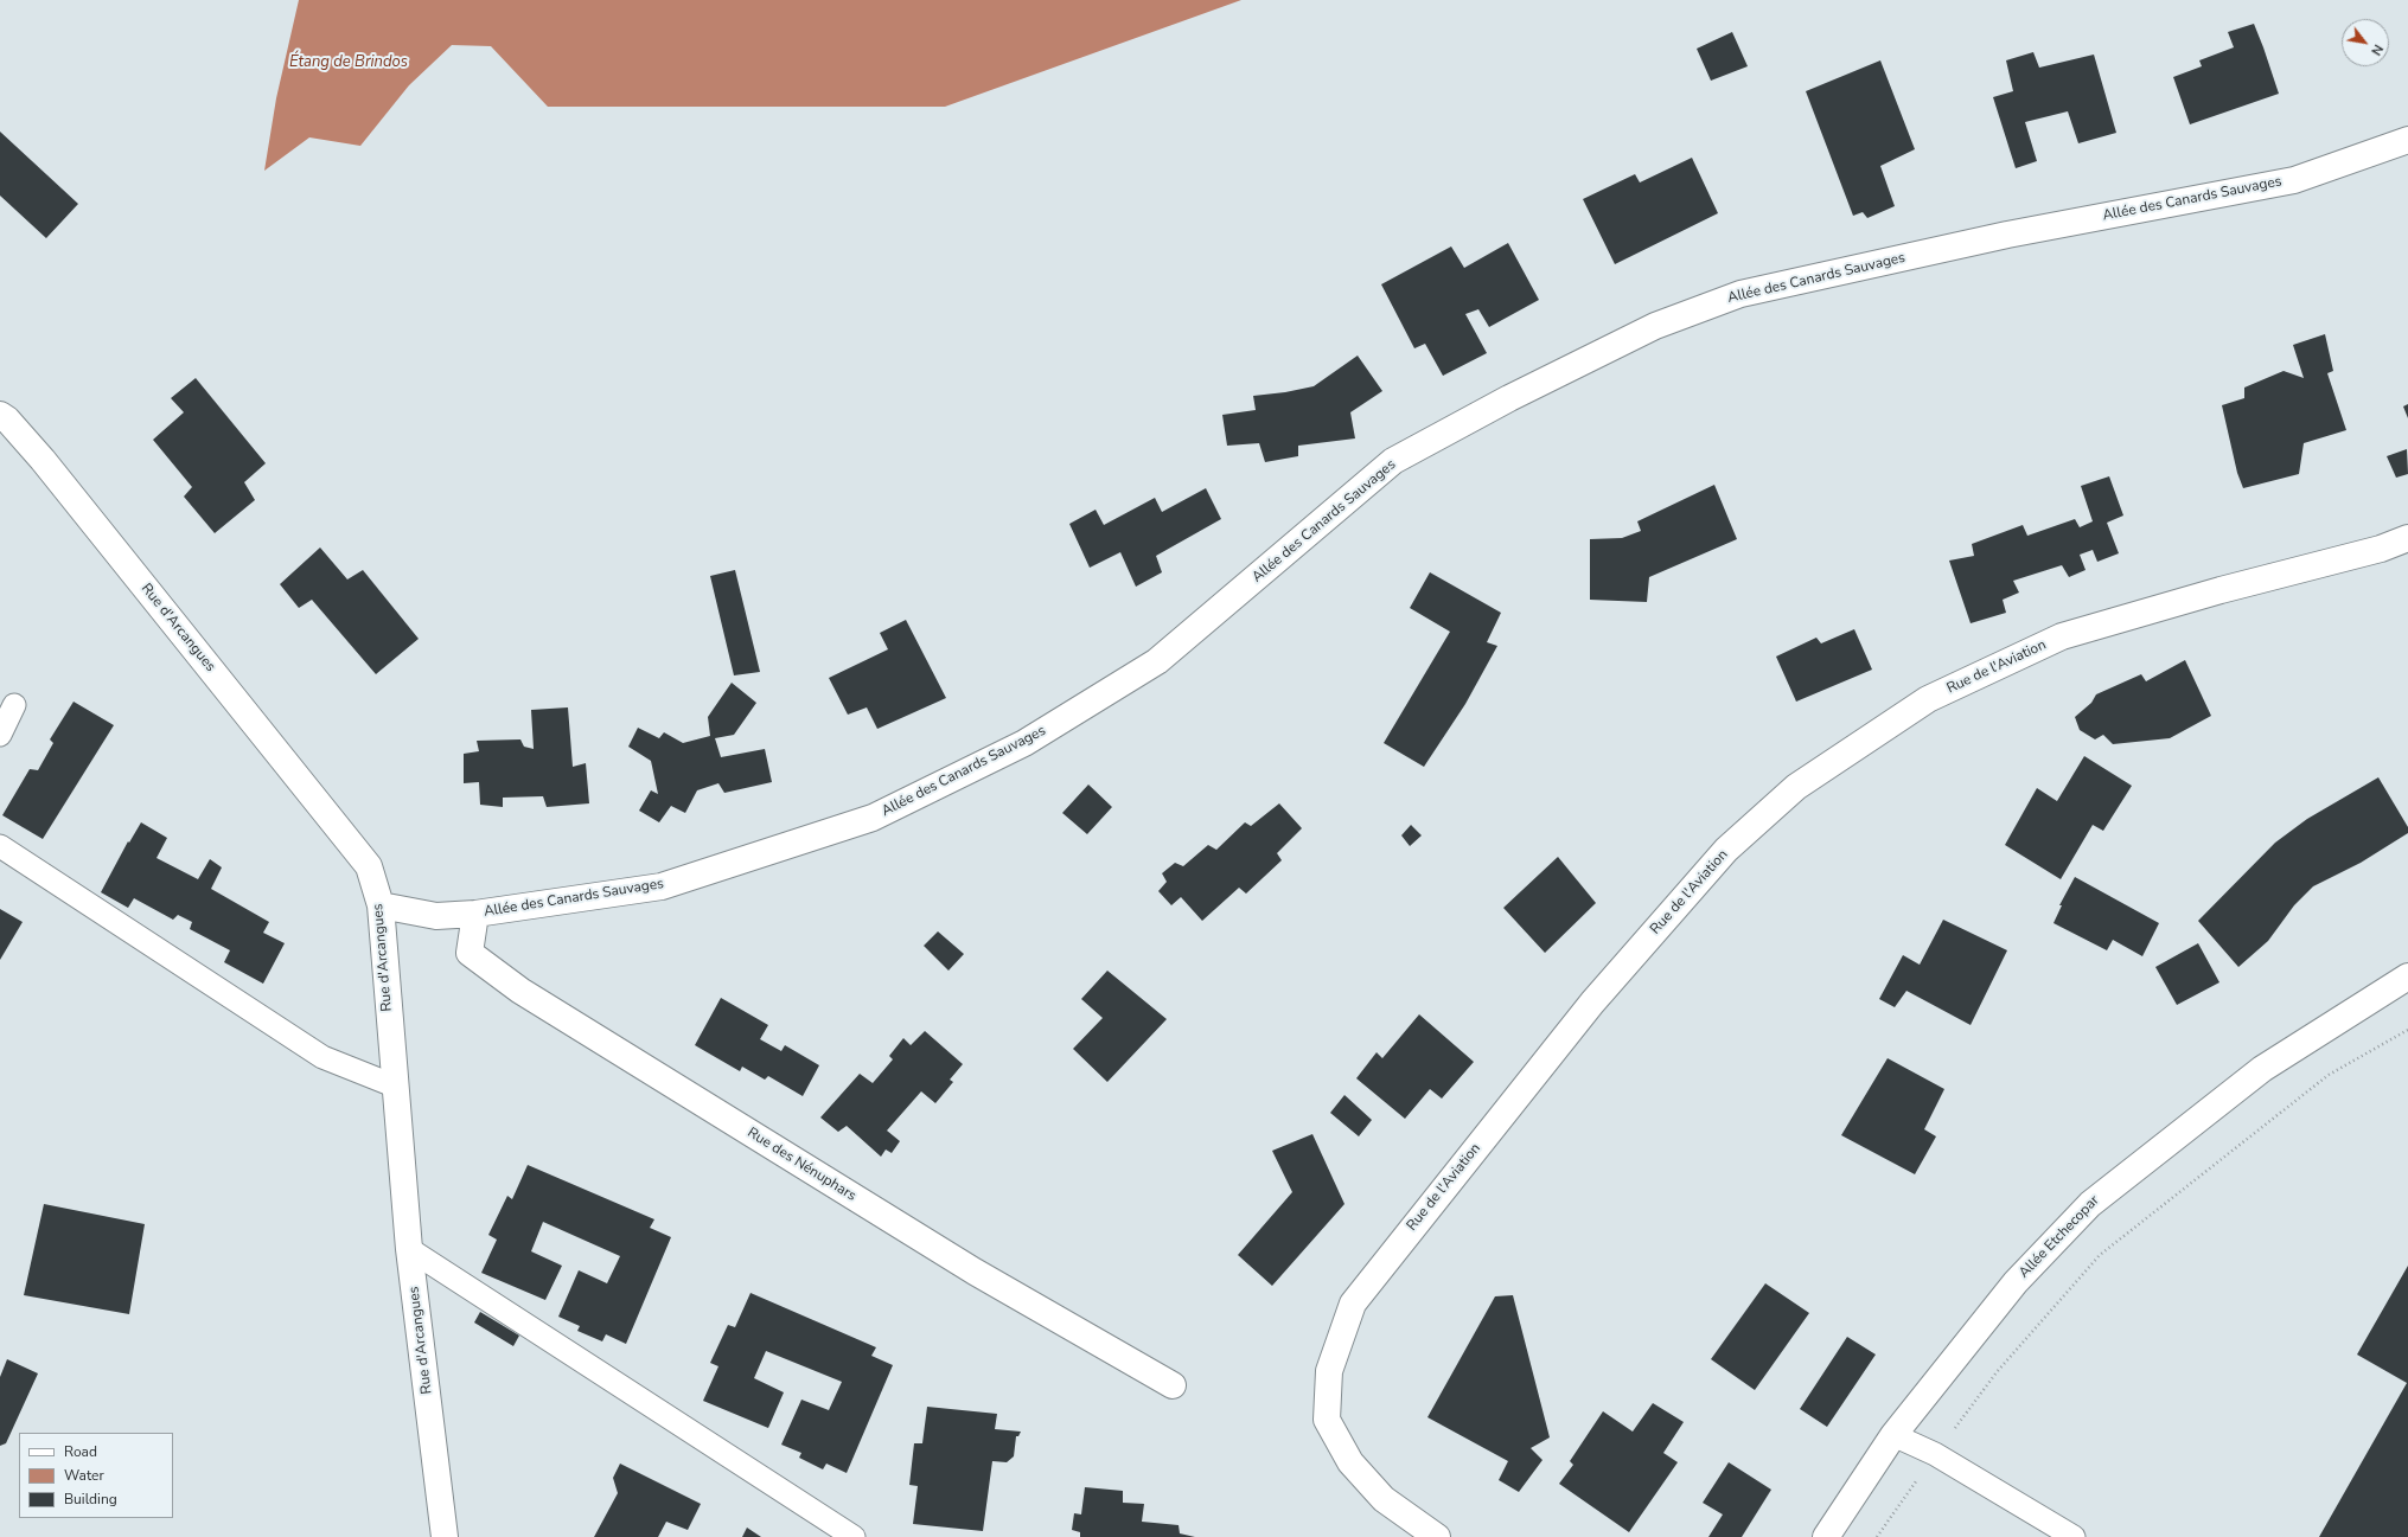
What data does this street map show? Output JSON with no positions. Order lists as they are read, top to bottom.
{
  "streets": {
    "street": [
      "Allée des Canards Sauvages",
      "Rue d'Arcangues",
      "Rue de l'Aviation",
      "Rue des Nénuphars",
      "Allée Etchecopar"
    ]
  },
  "crossings": [
    ["Allée des Canards Sauvages", "Rue d'Arcangues"],
    ["Allée des Canards Sauvages", "Rue des Nénuphars"]
  ],
  "water": ["Étang de Brindos"],
  "legend": ["Road", "Water", "Building"],
  "north": "bottom right"
}
